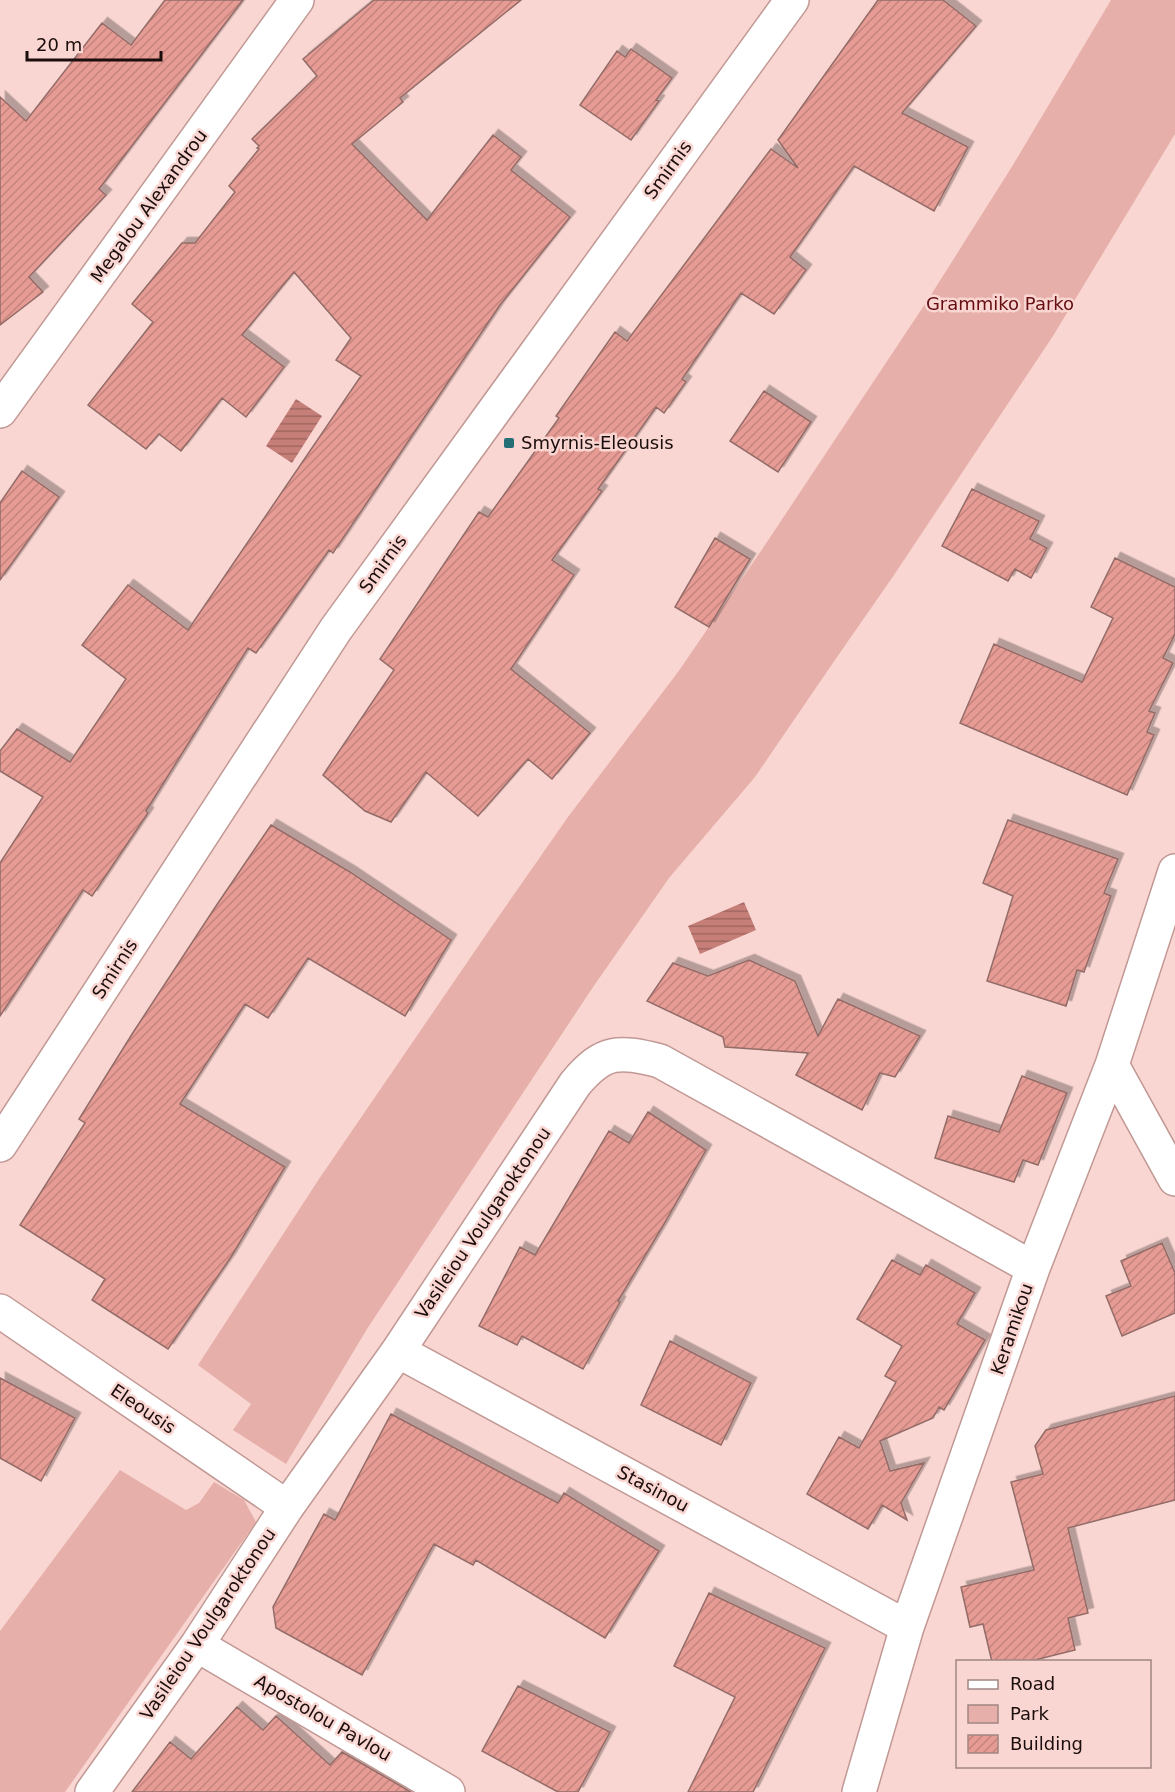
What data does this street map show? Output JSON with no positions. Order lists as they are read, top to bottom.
{
  "streets": {
    "street": [
      "Smirnis",
      "Megalou Alexandrou",
      "Vasileiou Voulgaroktonou",
      "Keramikou",
      "Eleousis",
      "Stasinou",
      "Apostolou Pavlou"
    ]
  },
  "crossings": [
    ["Vasileiou Voulgaroktonou", "Keramikou"],
    ["Vasileiou Voulgaroktonou", "Eleousis"],
    ["Vasileiou Voulgaroktonou", "Stasinou"],
    ["Vasileiou Voulgaroktonou", "Apostolou Pavlou"],
    ["Keramikou", "Stasinou"]
  ],
  "parks": ["Grammiko Parko"],
  "places": {
    "transit": ["Smyrnis-Eleousis"]
  },
  "legend": ["Road", "Park", "Building"],
  "scale_bar": "20 m"
}
